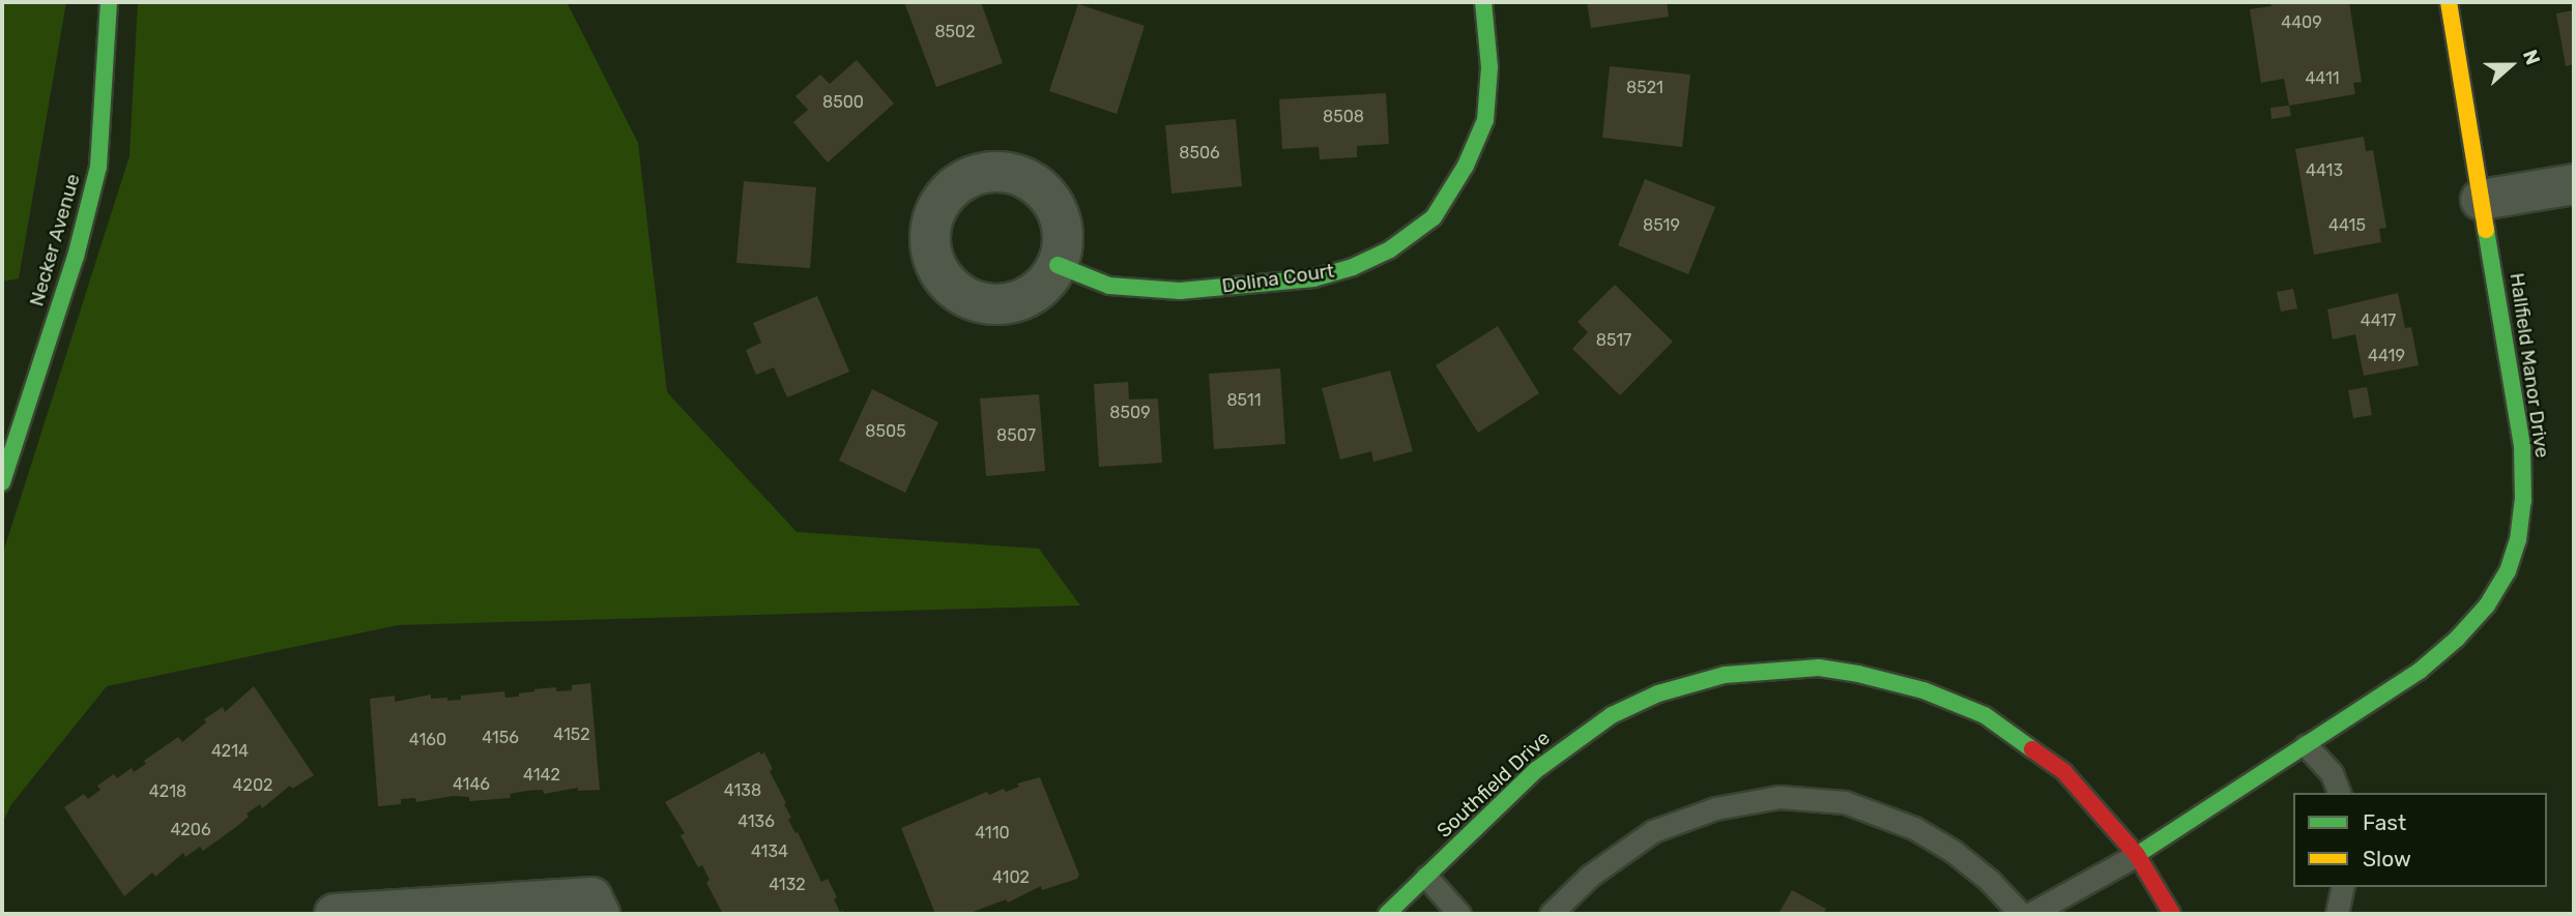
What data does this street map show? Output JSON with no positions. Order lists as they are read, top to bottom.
{
  "streets": {
    "street": [
      "Necker Avenue",
      "Dolina Court",
      "Hallfield Manor Drive",
      "Southfield Drive"
    ]
  },
  "crossings": [
    ["Hallfield Manor Drive", "Southfield Drive"]
  ],
  "house_numbers": [
    "4409",
    "8502",
    "4411",
    "8521",
    "8500",
    "8508",
    "8506",
    "4413",
    "8519",
    "4415",
    "4417",
    "8517",
    "4419",
    "8511",
    "8509",
    "8505",
    "8507",
    "4152",
    "4156",
    "4160",
    "4214",
    "4142",
    "4146",
    "4202",
    "4138",
    "4218",
    "4136",
    "4206",
    "4110",
    "4134",
    "4102",
    "4132"
  ],
  "legend": ["Fast", "Slow"],
  "north": "right"
}
